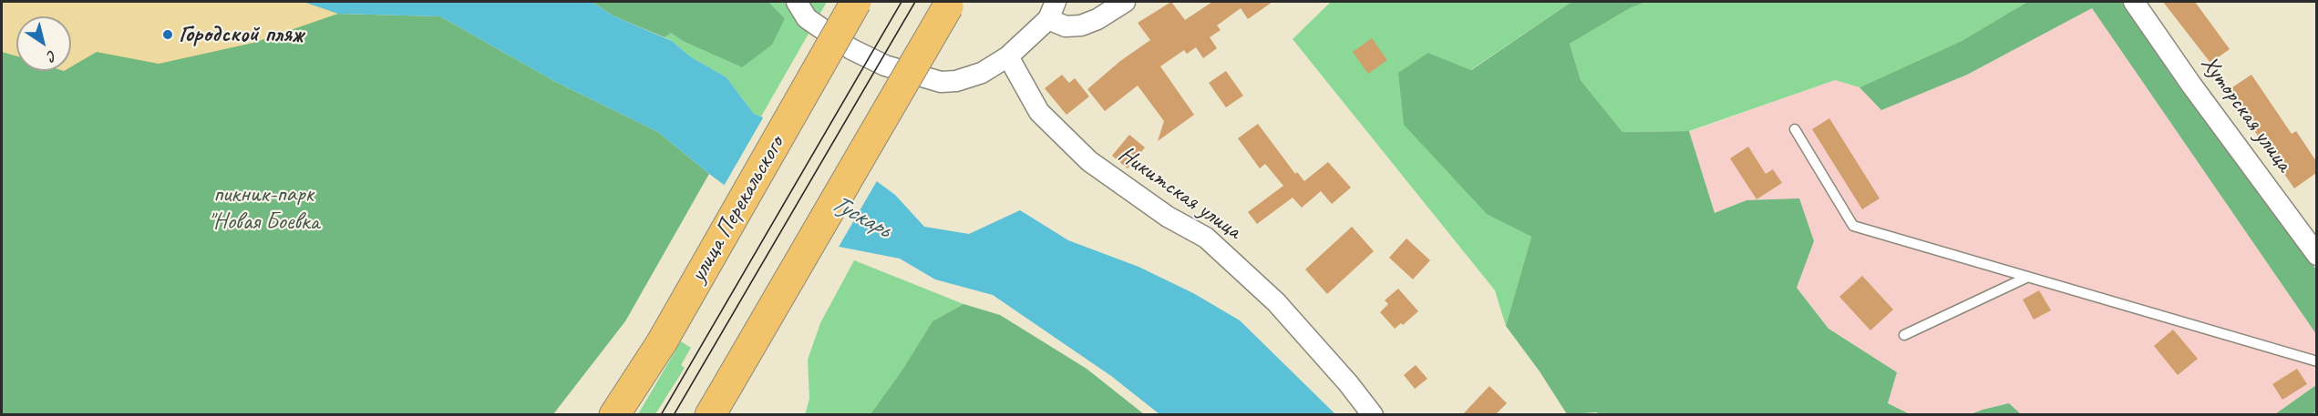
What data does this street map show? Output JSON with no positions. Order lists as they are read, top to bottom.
{
  "streets": {
    "main road": ["улица Перекальского"],
    "street": ["Хуторская улица", "Никитская улица"]
  },
  "water": ["Тускарь"],
  "parks": ["пикник-парк \"Новая Боевка"],
  "places": ["Городской пляж"],
  "north": "bottom right"
}
